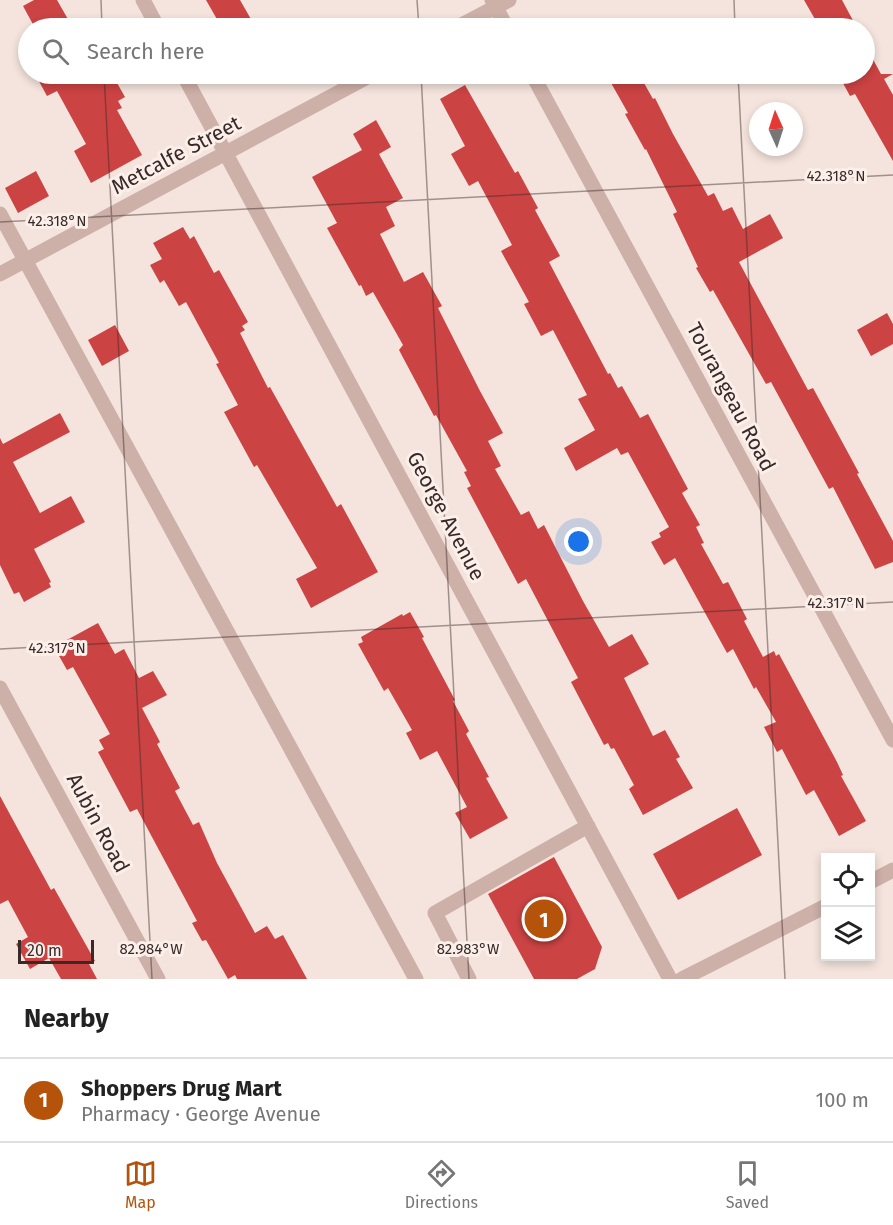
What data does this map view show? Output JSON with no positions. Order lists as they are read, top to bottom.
{
  "streets": {
    "street": [
      "Metcalfe Street",
      "Tourangeau Road",
      "George Avenue",
      "Aubin Road"
    ]
  },
  "crossings": [
    ["Metcalfe Street", "George Avenue"]
  ],
  "scale_bar": "20 m",
  "north": "top",
  "page": {
    "search": "Search here",
    "pins": "1",
    "scale": "20 m",
    "heading": "Nearby",
    "list": [
      {
        "mark": "1",
        "name": "Shoppers Drug Mart",
        "note": "Pharmacy · George Avenue",
        "value": "100 m"
      }
    ],
    "nav": ["Map", "Directions", "Saved"]
  },
  "coordinates": [
    "42.318°N",
    "42.317°N",
    "82.984°W",
    "82.983°W"
  ]
}
